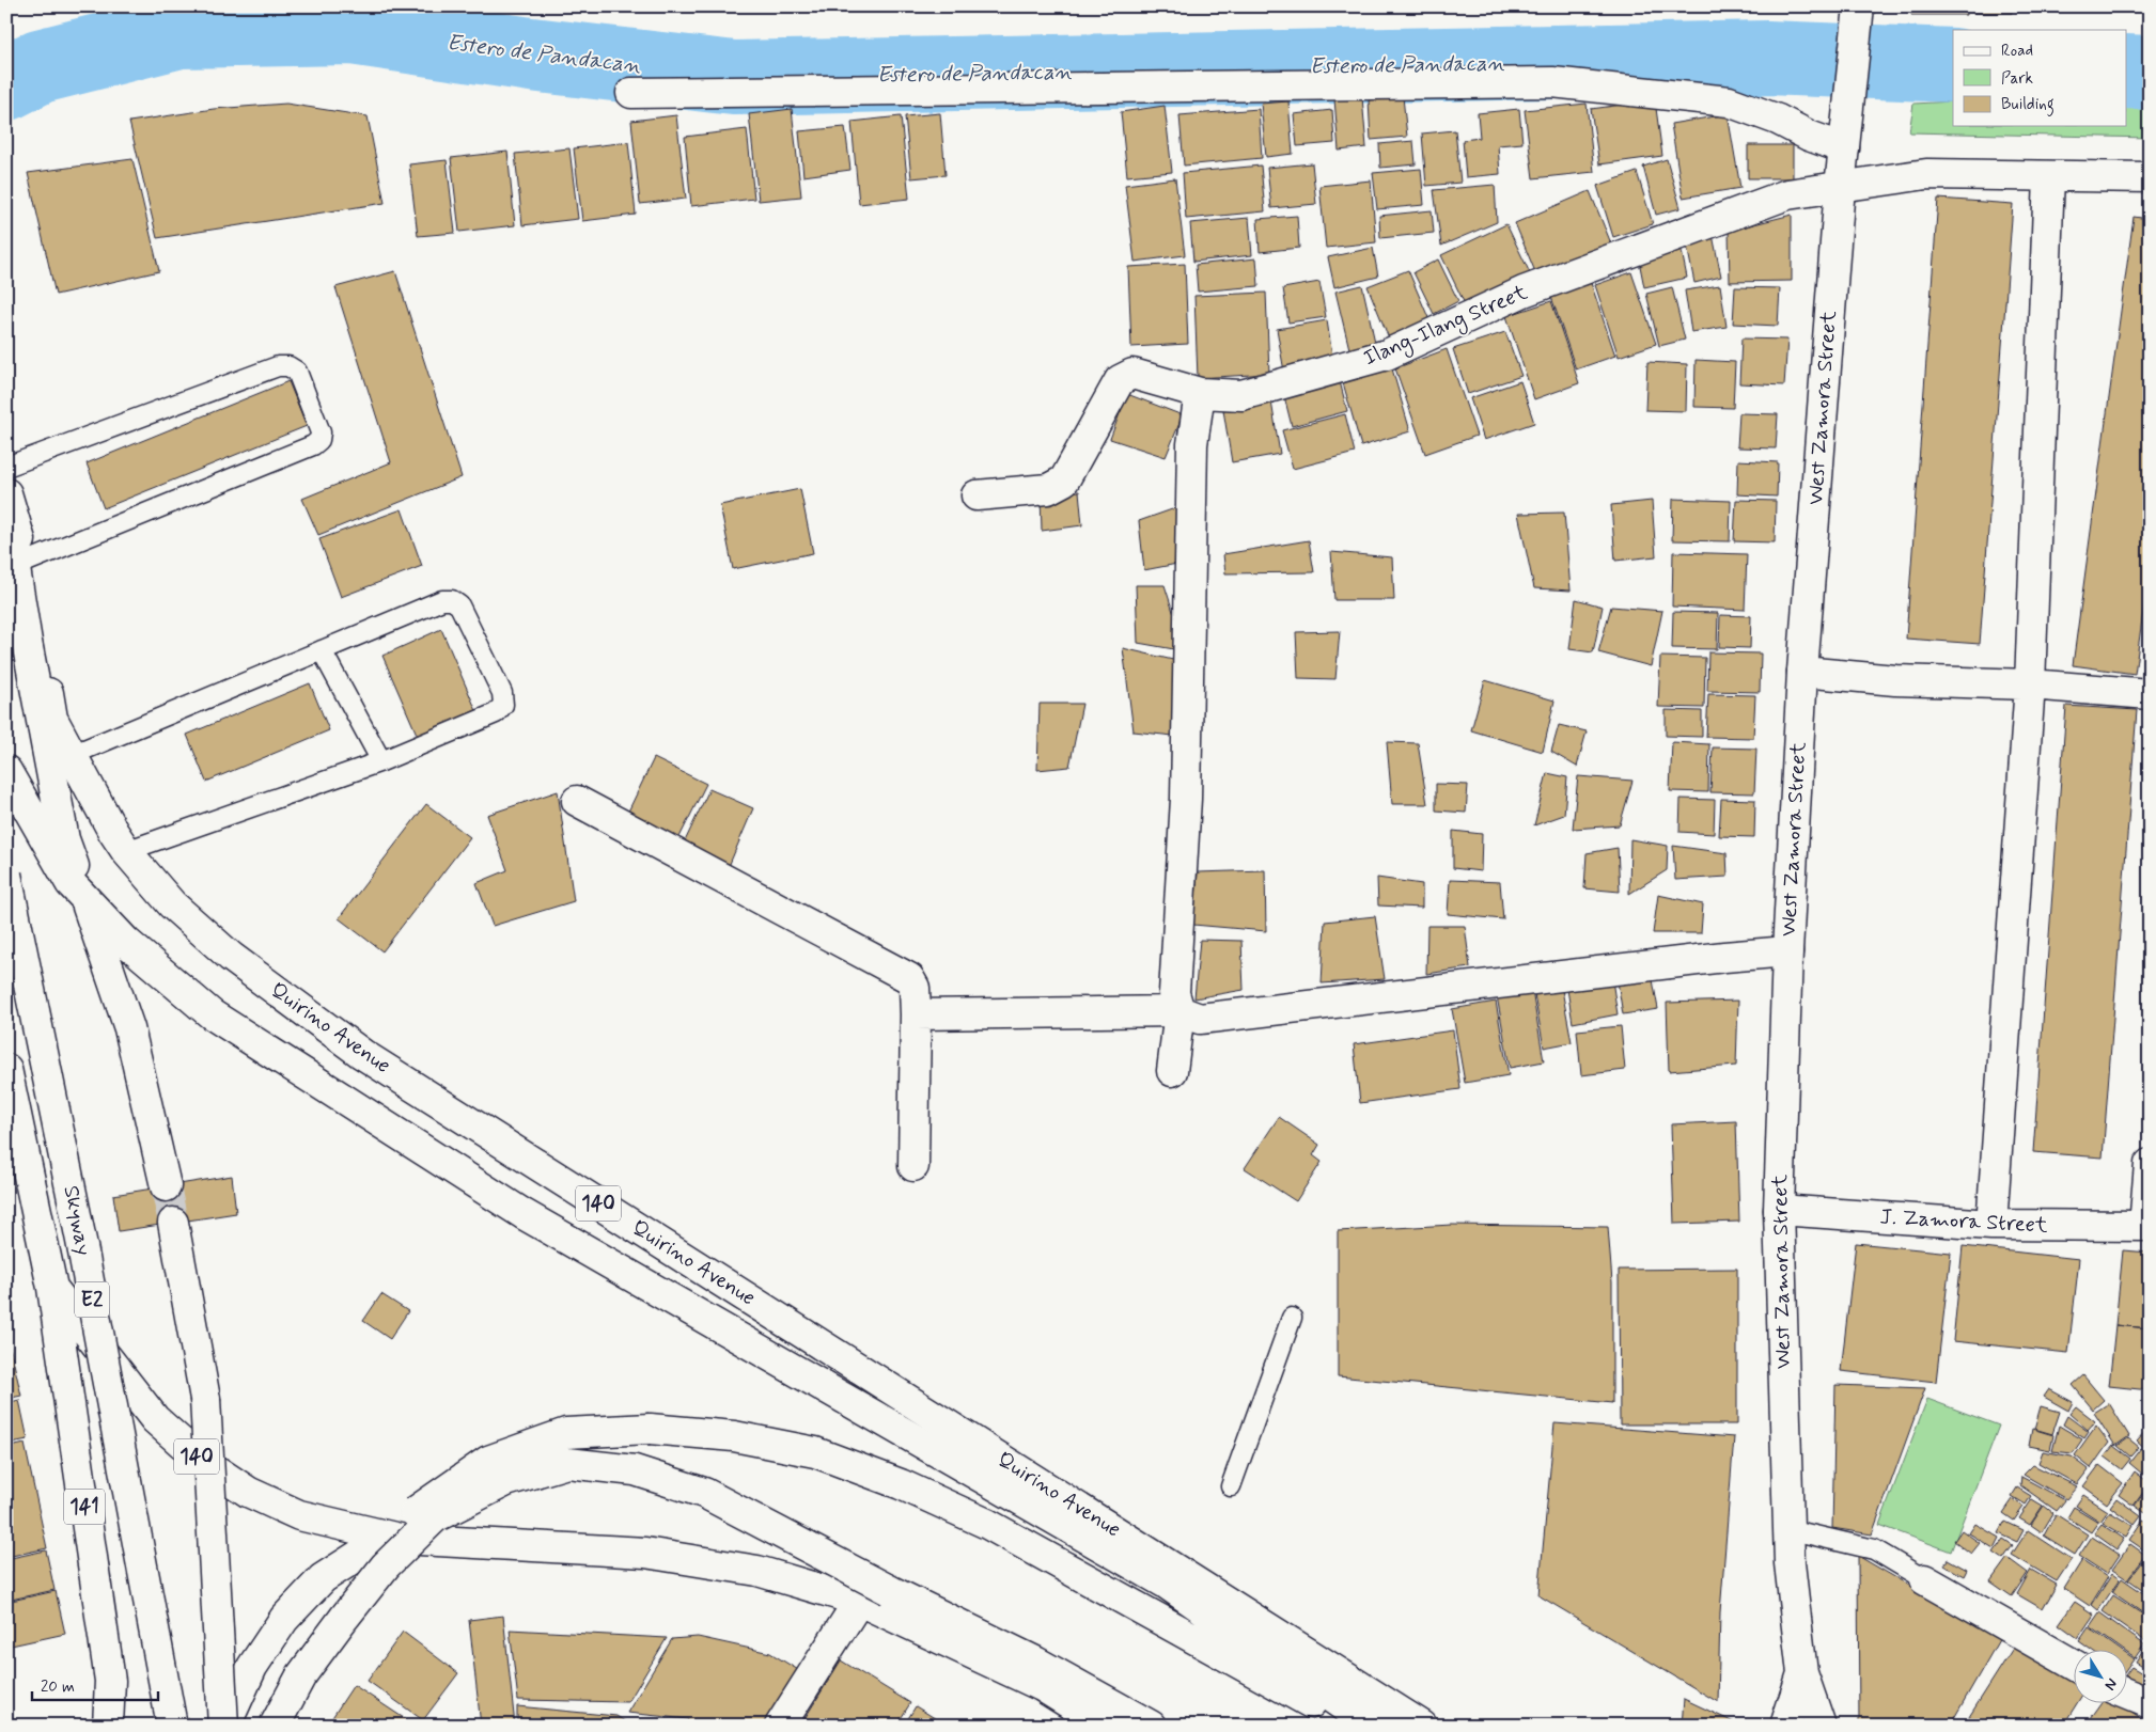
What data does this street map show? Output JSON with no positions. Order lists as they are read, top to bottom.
{
  "streets": {
    "main road": [
      "Ilang-Ilang Street",
      "West Zamora Street",
      "Quirino Avenue",
      "140",
      "Skyway",
      "J. Zamora Street",
      "E2",
      "141"
    ]
  },
  "crossings": [
    ["Ilang-Ilang Street", "West Zamora Street"],
    ["West Zamora Street", "J. Zamora Street"],
    ["140", "141"]
  ],
  "water": ["Estero de Pandacan"],
  "legend": ["Road", "Park", "Building"],
  "scale_bar": "20 m",
  "north": "bottom right"
}
